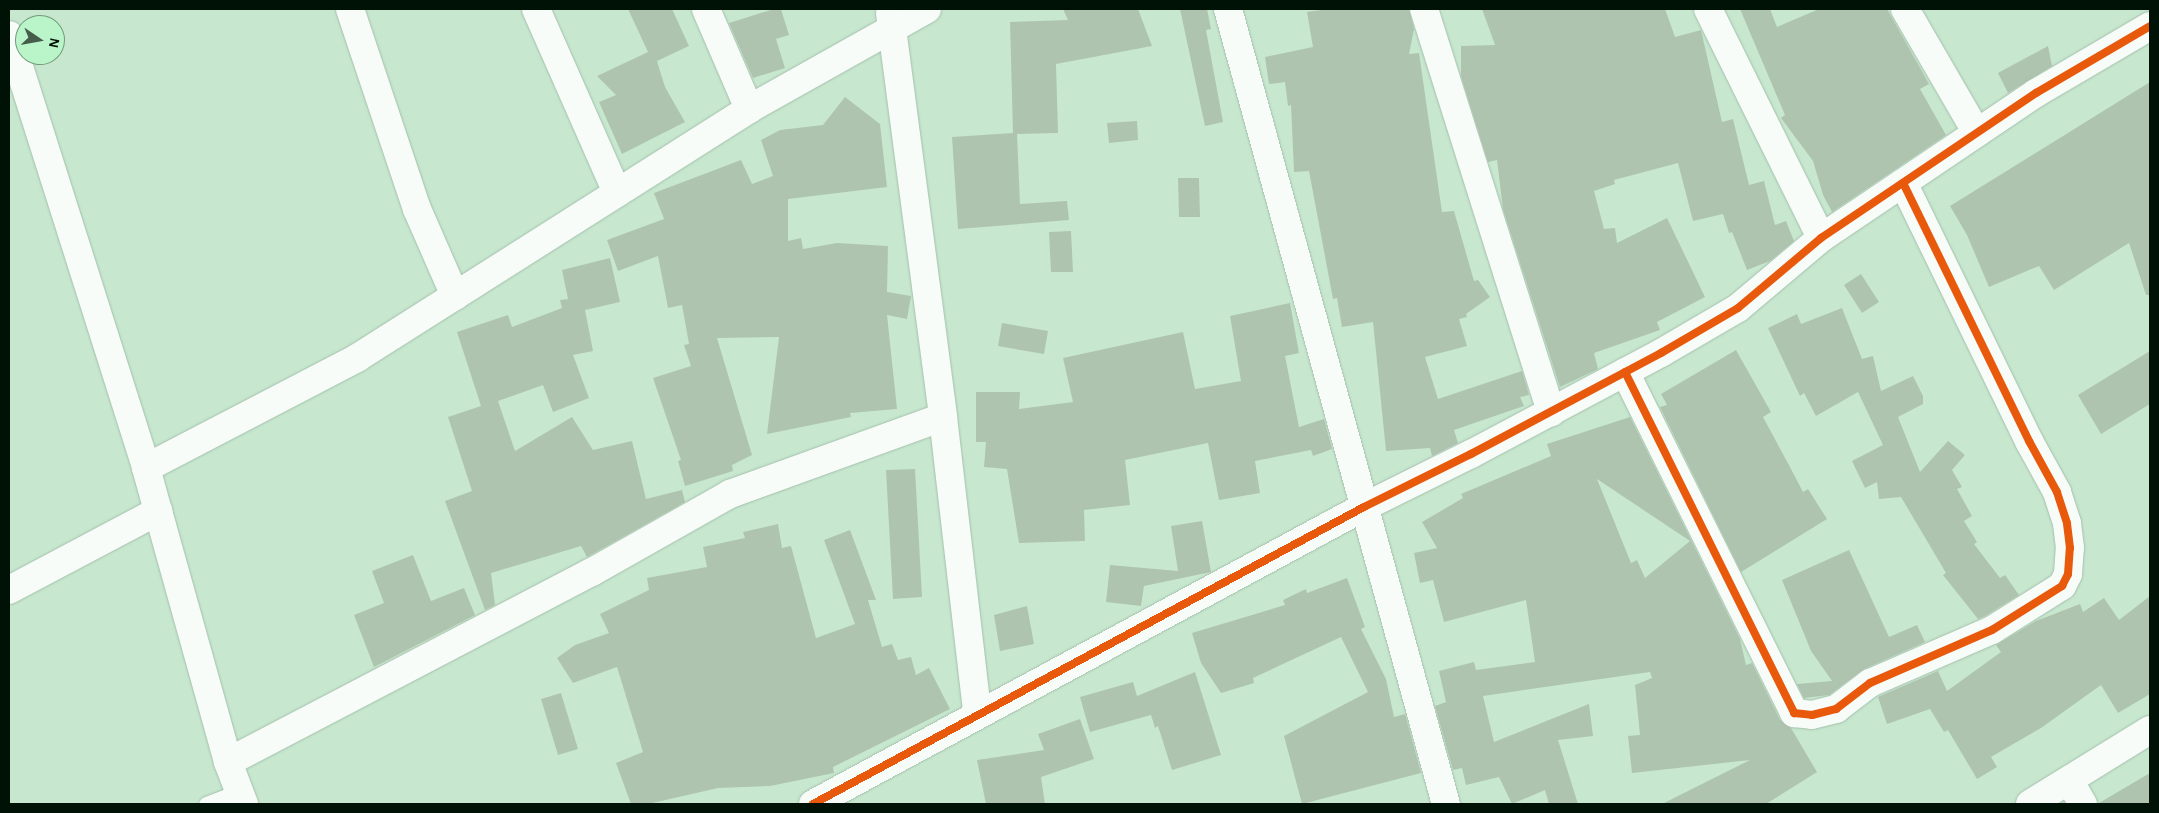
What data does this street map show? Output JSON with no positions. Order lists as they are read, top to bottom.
{
  "north": "right"
}
